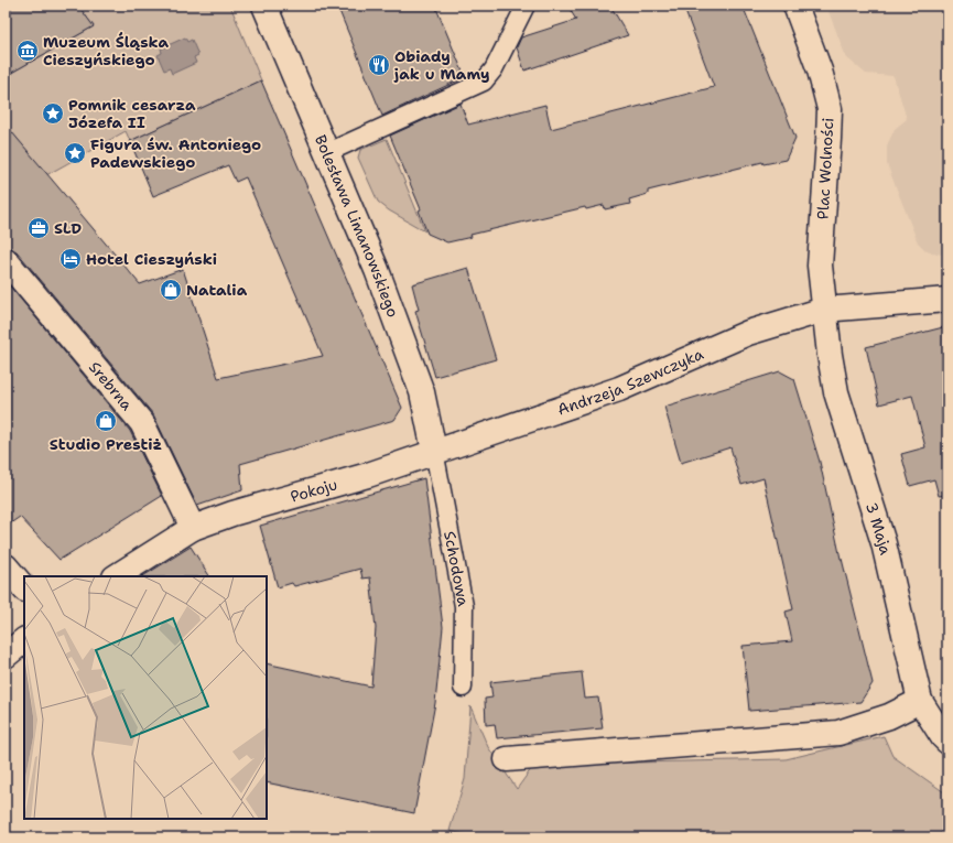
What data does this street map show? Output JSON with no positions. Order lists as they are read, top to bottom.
{
  "streets": {
    "street": [
      "Plac Wolności",
      "Bolesława Limanowskiego",
      "Andrzeja Szewczyka",
      "Srebrna",
      "Pokoju",
      "3 Maja"
    ],
    "lane": ["Schodowa"]
  },
  "crossings": [
    ["Plac Wolności", "Andrzeja Szewczyka"],
    ["Plac Wolności", "3 Maja"],
    ["Bolesława Limanowskiego", "Andrzeja Szewczyka"],
    ["Bolesława Limanowskiego", "Pokoju"],
    ["Bolesława Limanowskiego", "Schodowa"],
    ["Andrzeja Szewczyka", "Pokoju"],
    ["Andrzeja Szewczyka", "3 Maja"],
    ["Andrzeja Szewczyka", "Schodowa"],
    ["Srebrna", "Pokoju"],
    ["Pokoju", "Schodowa"]
  ],
  "places": {
    "museum": ["Muzeum Śląska Cieszyńskiego"],
    "restaurant": ["Obiady jak u Mamy"],
    "place": ["Pomnik cesarza Józefa II", "Figura św. Antoniego Padewskiego"],
    "office": ["SLD"],
    "hotel": ["Hotel Cieszyński"],
    "shop": ["Natalia", "Studio Prestiż"]
  }
}
